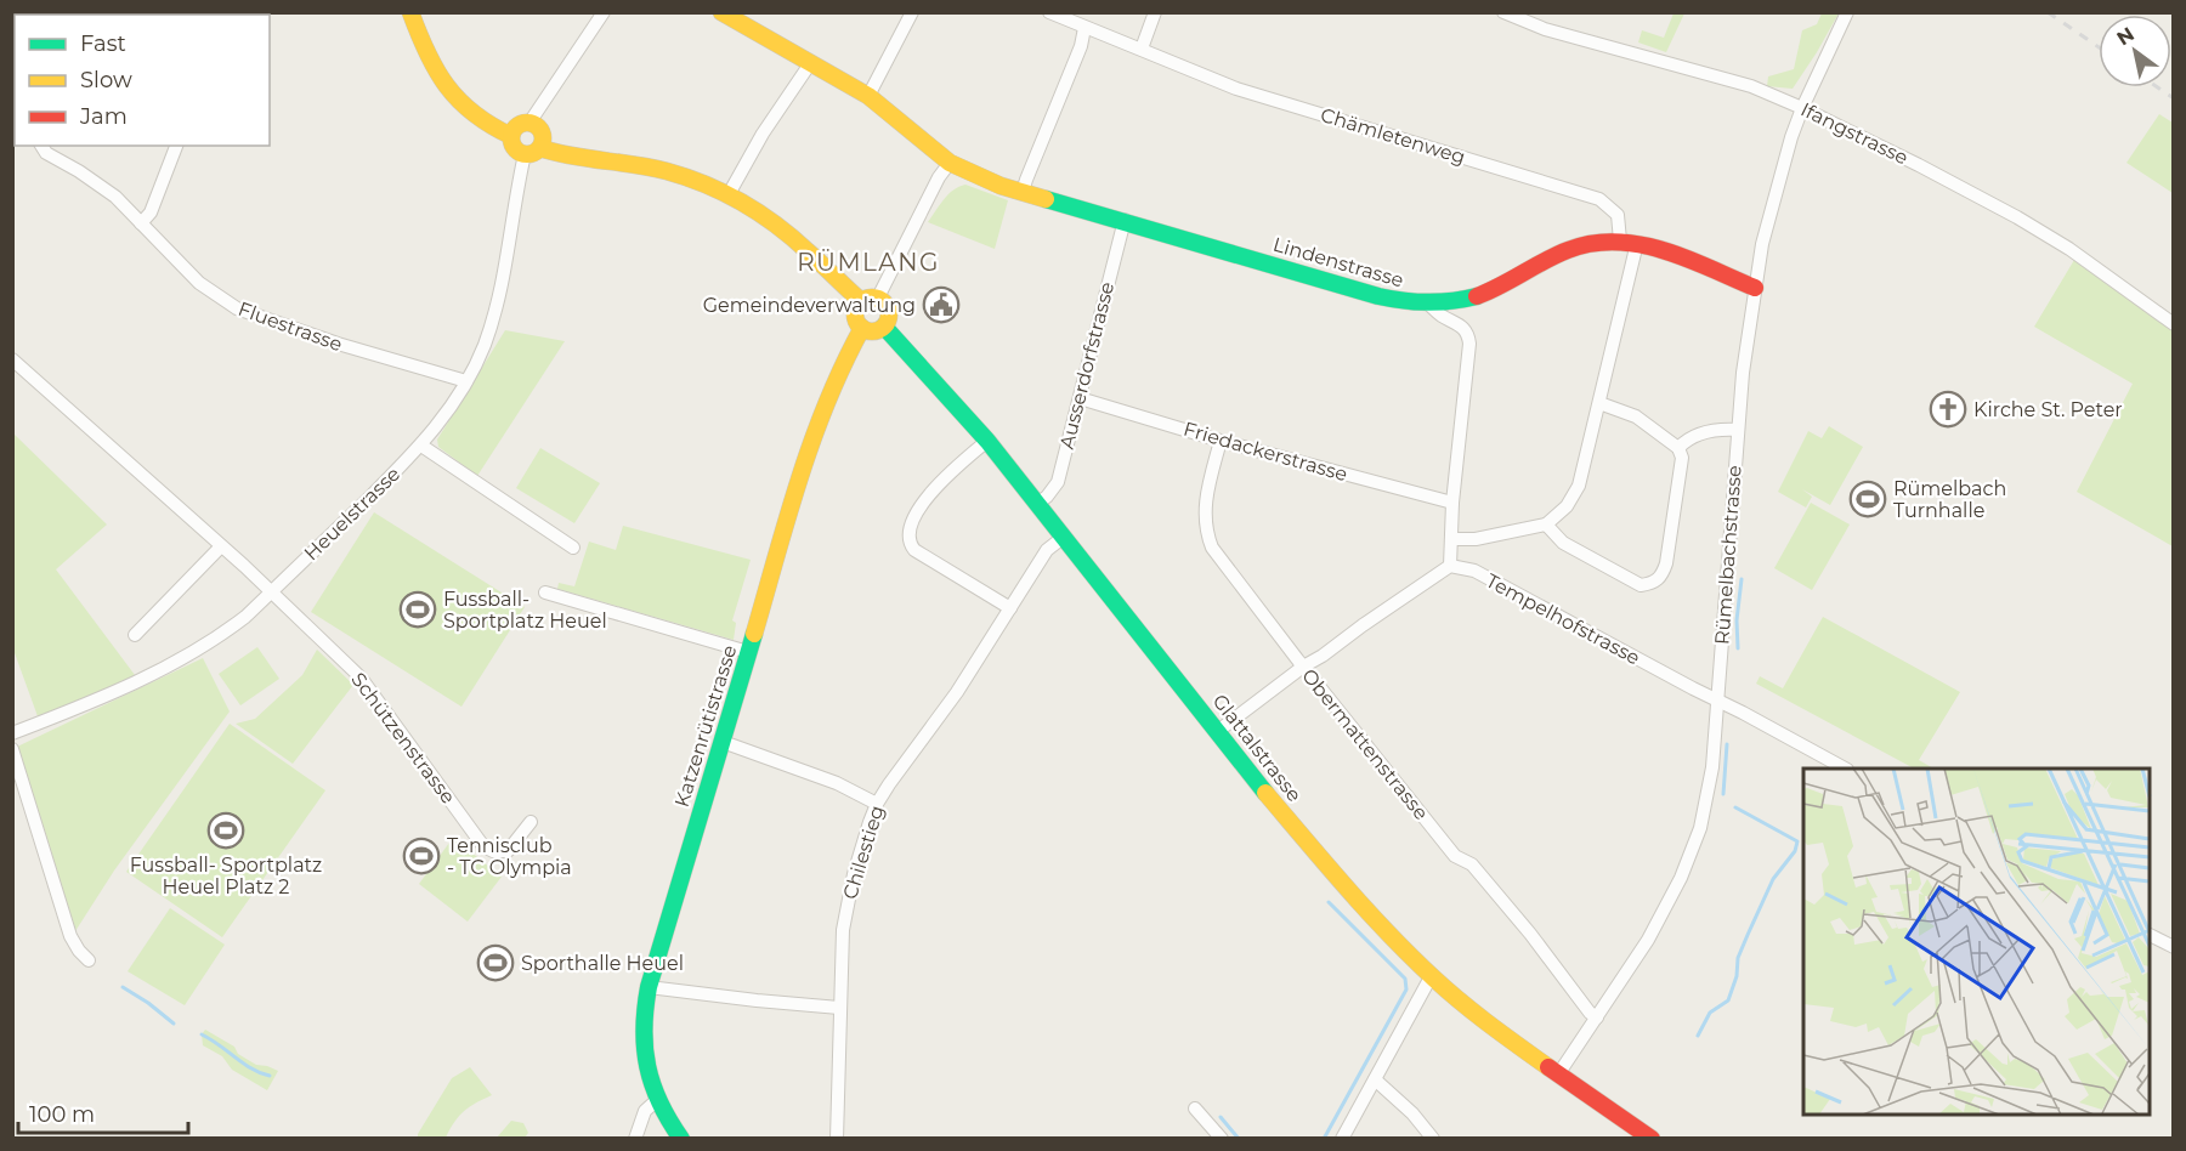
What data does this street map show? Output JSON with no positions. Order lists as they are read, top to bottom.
{
  "streets": {
    "street": [
      "Ifangstrasse",
      "Chämletenweg",
      "Lindenstrasse",
      "Fluestrasse",
      "Ausserdorfstrasse",
      "Friedackerstrasse",
      "Heuelstrasse",
      "Rümelbachstrasse",
      "Tempelhofstrasse",
      "Katzenrütistrasse",
      "Schützenstrasse",
      "Obermattenstrasse",
      "Glattalstrasse",
      "Chilestieg"
    ]
  },
  "crossings": [
    ["Ifangstrasse", "Rümelbachstrasse"],
    ["Chämletenweg", "Lindenstrasse"],
    ["Lindenstrasse", "Ausserdorfstrasse"],
    ["Lindenstrasse", "Rümelbachstrasse"],
    ["Fluestrasse", "Heuelstrasse"],
    ["Ausserdorfstrasse", "Friedackerstrasse"],
    ["Ausserdorfstrasse", "Glattalstrasse"],
    ["Friedackerstrasse", "Obermattenstrasse"],
    ["Heuelstrasse", "Schützenstrasse"],
    ["Rümelbachstrasse", "Tempelhofstrasse"],
    ["Rümelbachstrasse", "Obermattenstrasse"],
    ["Rümelbachstrasse", "Glattalstrasse"],
    ["Katzenrütistrasse", "Glattalstrasse"],
    ["Glattalstrasse", "Chilestieg"]
  ],
  "districts": ["RÜMLANG"],
  "places": {
    "public building": ["Gemeindeverwaltung"],
    "church": ["Kirche St. Peter"],
    "sports": [
      "Rümelbach Turnhalle",
      "Fussball- Sportplatz Heuel",
      "Fussball- Sportplatz Heuel Platz 2",
      "Tennisclub - TC Olympia",
      "Sporthalle Heuel"
    ]
  },
  "legend": ["Fast", "Slow", "Jam"],
  "scale_bar": "100 m",
  "north": "top left"
}
